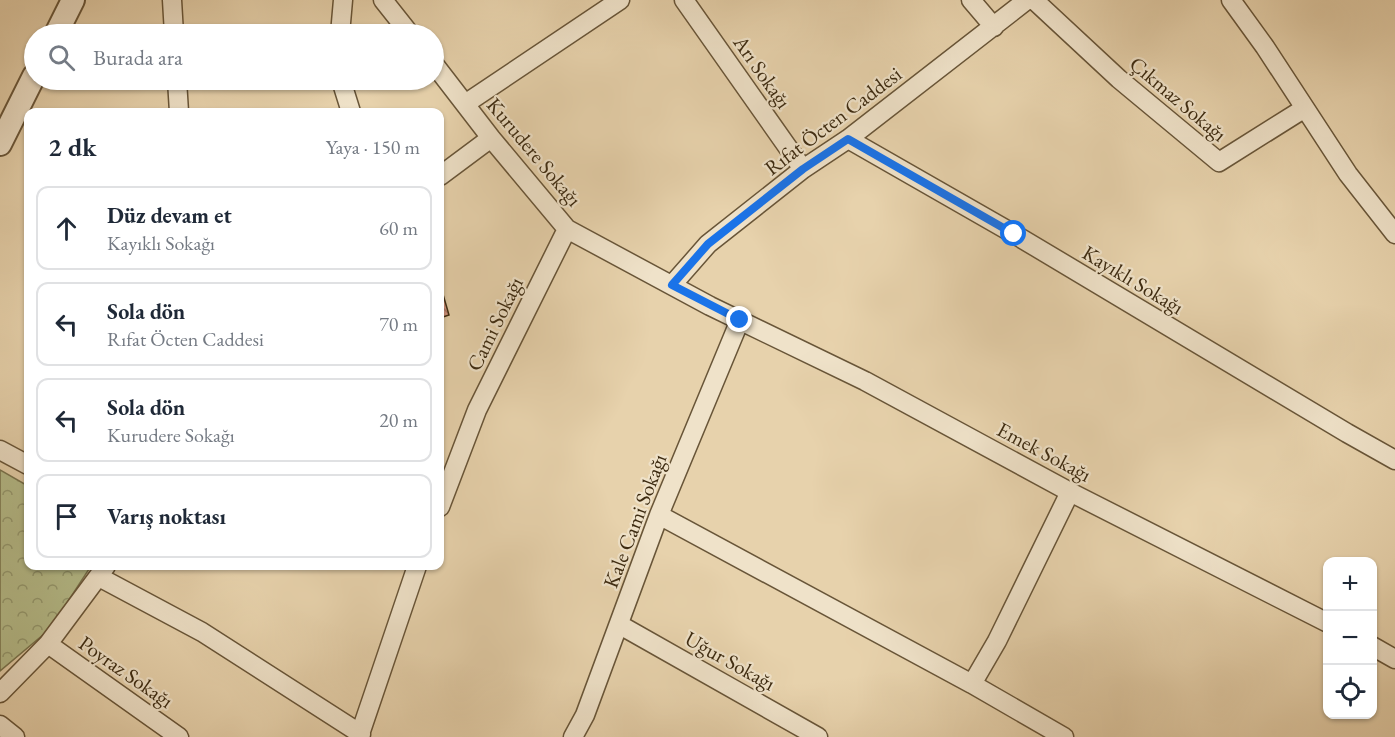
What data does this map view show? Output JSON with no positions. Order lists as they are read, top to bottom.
{
  "streets": {
    "street": [
      "Arı Sokağı",
      "Çıkmaz Sokağı",
      "Rıfat Öcten Caddesi",
      "Kurudere Sokağı",
      "Kayıklı Sokağı",
      "Cami Sokağı",
      "Emek Sokağı",
      "Kale Cami Sokağı",
      "Uğur Sokağı",
      "Poyraz Sokağı"
    ]
  },
  "crossings": [
    ["Arı Sokağı", "Rıfat Öcten Caddesi"],
    ["Rıfat Öcten Caddesi", "Kurudere Sokağı"],
    ["Rıfat Öcten Caddesi", "Kayıklı Sokağı"],
    ["Kurudere Sokağı", "Cami Sokağı"],
    ["Kurudere Sokağı", "Emek Sokağı"],
    ["Kurudere Sokağı", "Kale Cami Sokağı"],
    ["Emek Sokağı", "Kale Cami Sokağı"],
    ["Kale Cami Sokağı", "Uğur Sokağı"]
  ],
  "page": {
    "search": "Burada ara",
    "heading": ["2 dk", "Yaya · 150 m"],
    "list": [
      ["Düz devam et", "Kayıklı Sokağı", "60 m"],
      ["Sola dön", "Rıfat Öcten Caddesi", "70 m"],
      ["Sola dön", "Kurudere Sokağı", "20 m"],
      "Varış noktası"
    ],
    "map_buttons": ["+", "−"]
  }
}
